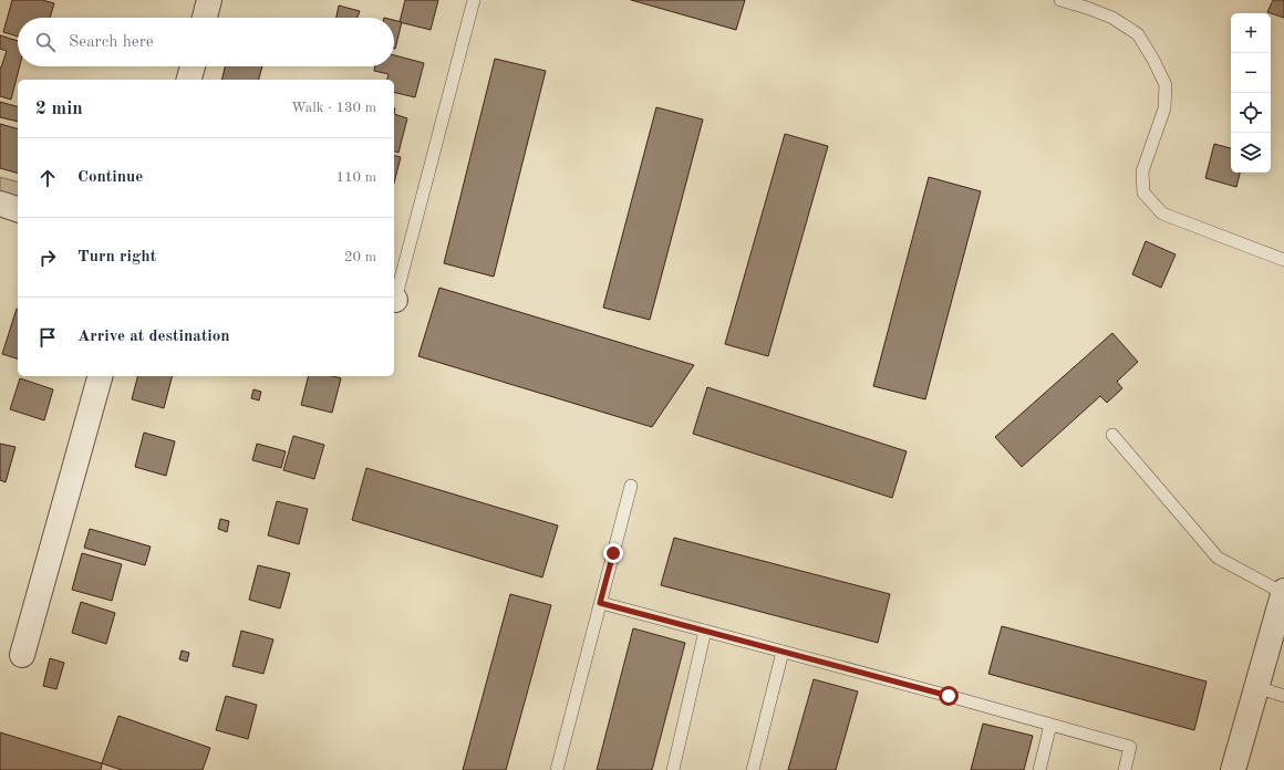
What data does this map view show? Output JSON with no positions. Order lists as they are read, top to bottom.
{
  "page": {
    "map_buttons": ["+", "−"],
    "search": "Search here",
    "heading": ["2 min", "Walk · 130 m"],
    "list": [
      ["Continue", "110 m"],
      ["Turn right", "20 m"],
      "Arrive at destination"
    ]
  }
}
